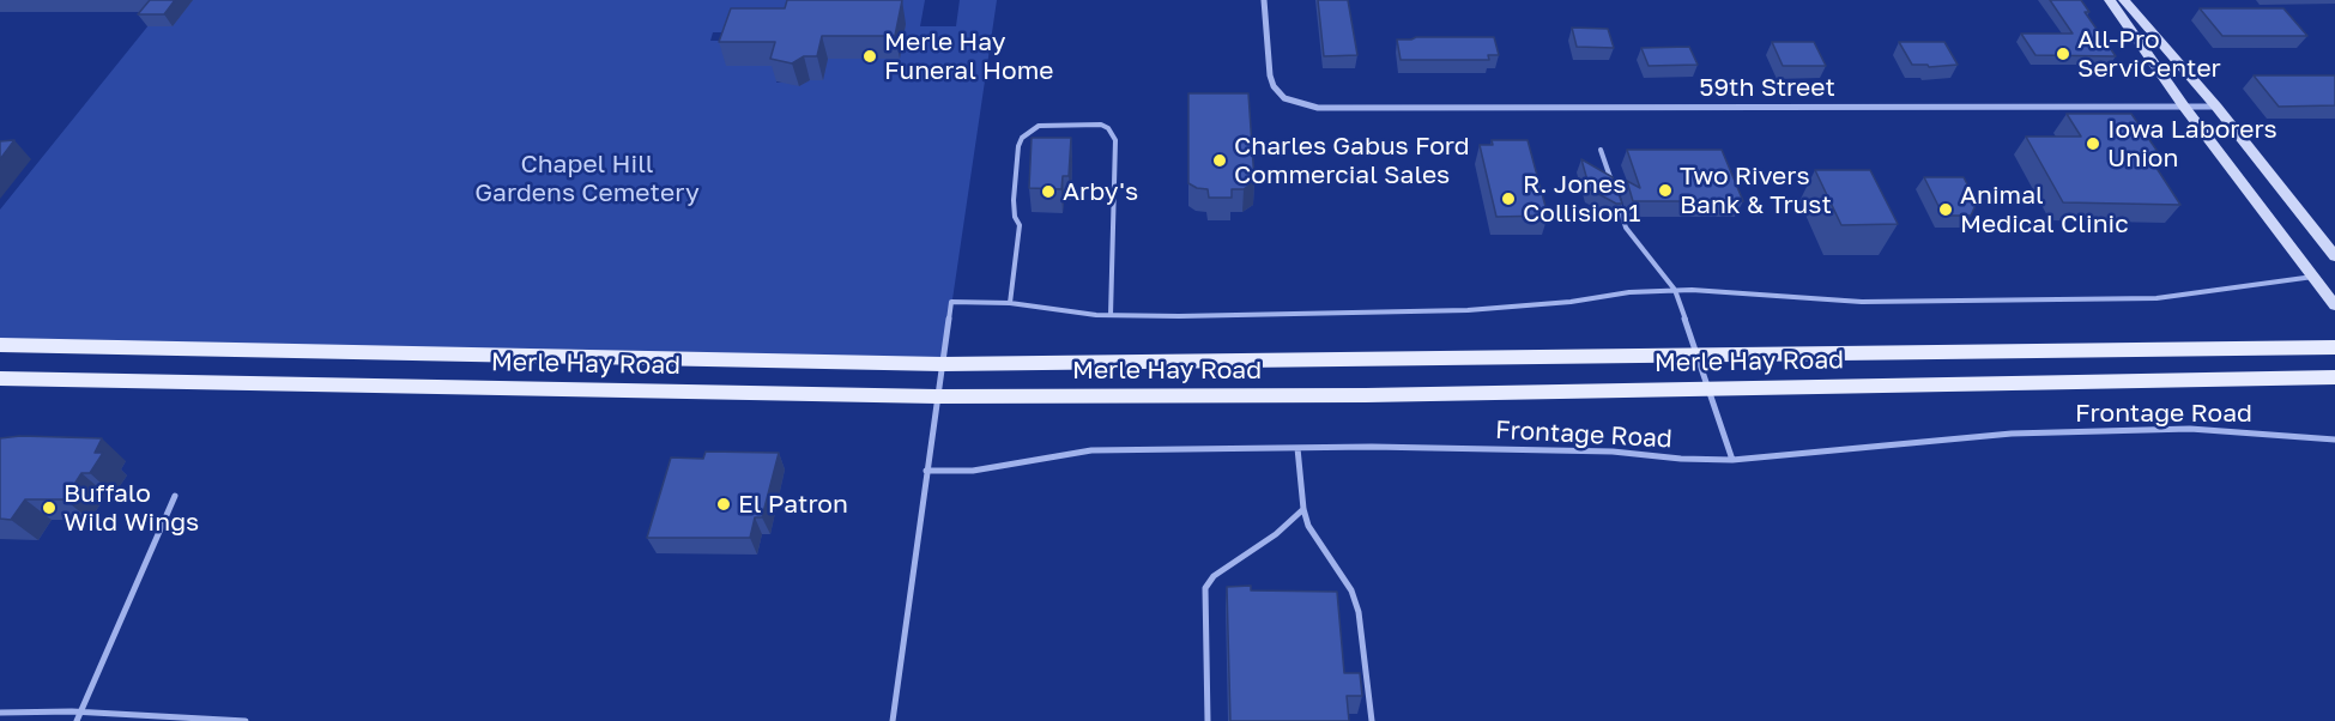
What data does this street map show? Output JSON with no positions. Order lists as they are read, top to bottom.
{
  "streets": {
    "main road": ["Merle Hay Road"],
    "street": ["59th Street"],
    "lane": ["Frontage Road"]
  },
  "parks": ["Chapel Hill Gardens Cemetery"],
  "places": [
    "All-Pro ServiCenter",
    "Merle Hay Funeral Home",
    "Iowa Laborers Union",
    "Charles Gabus Ford Commercial Sales",
    "Two Rivers Bank & Trust",
    "Arby's",
    "R. Jones Collision1",
    "Animal Medical Clinic",
    "El Patron",
    "Buffalo Wild Wings"
  ]
}
